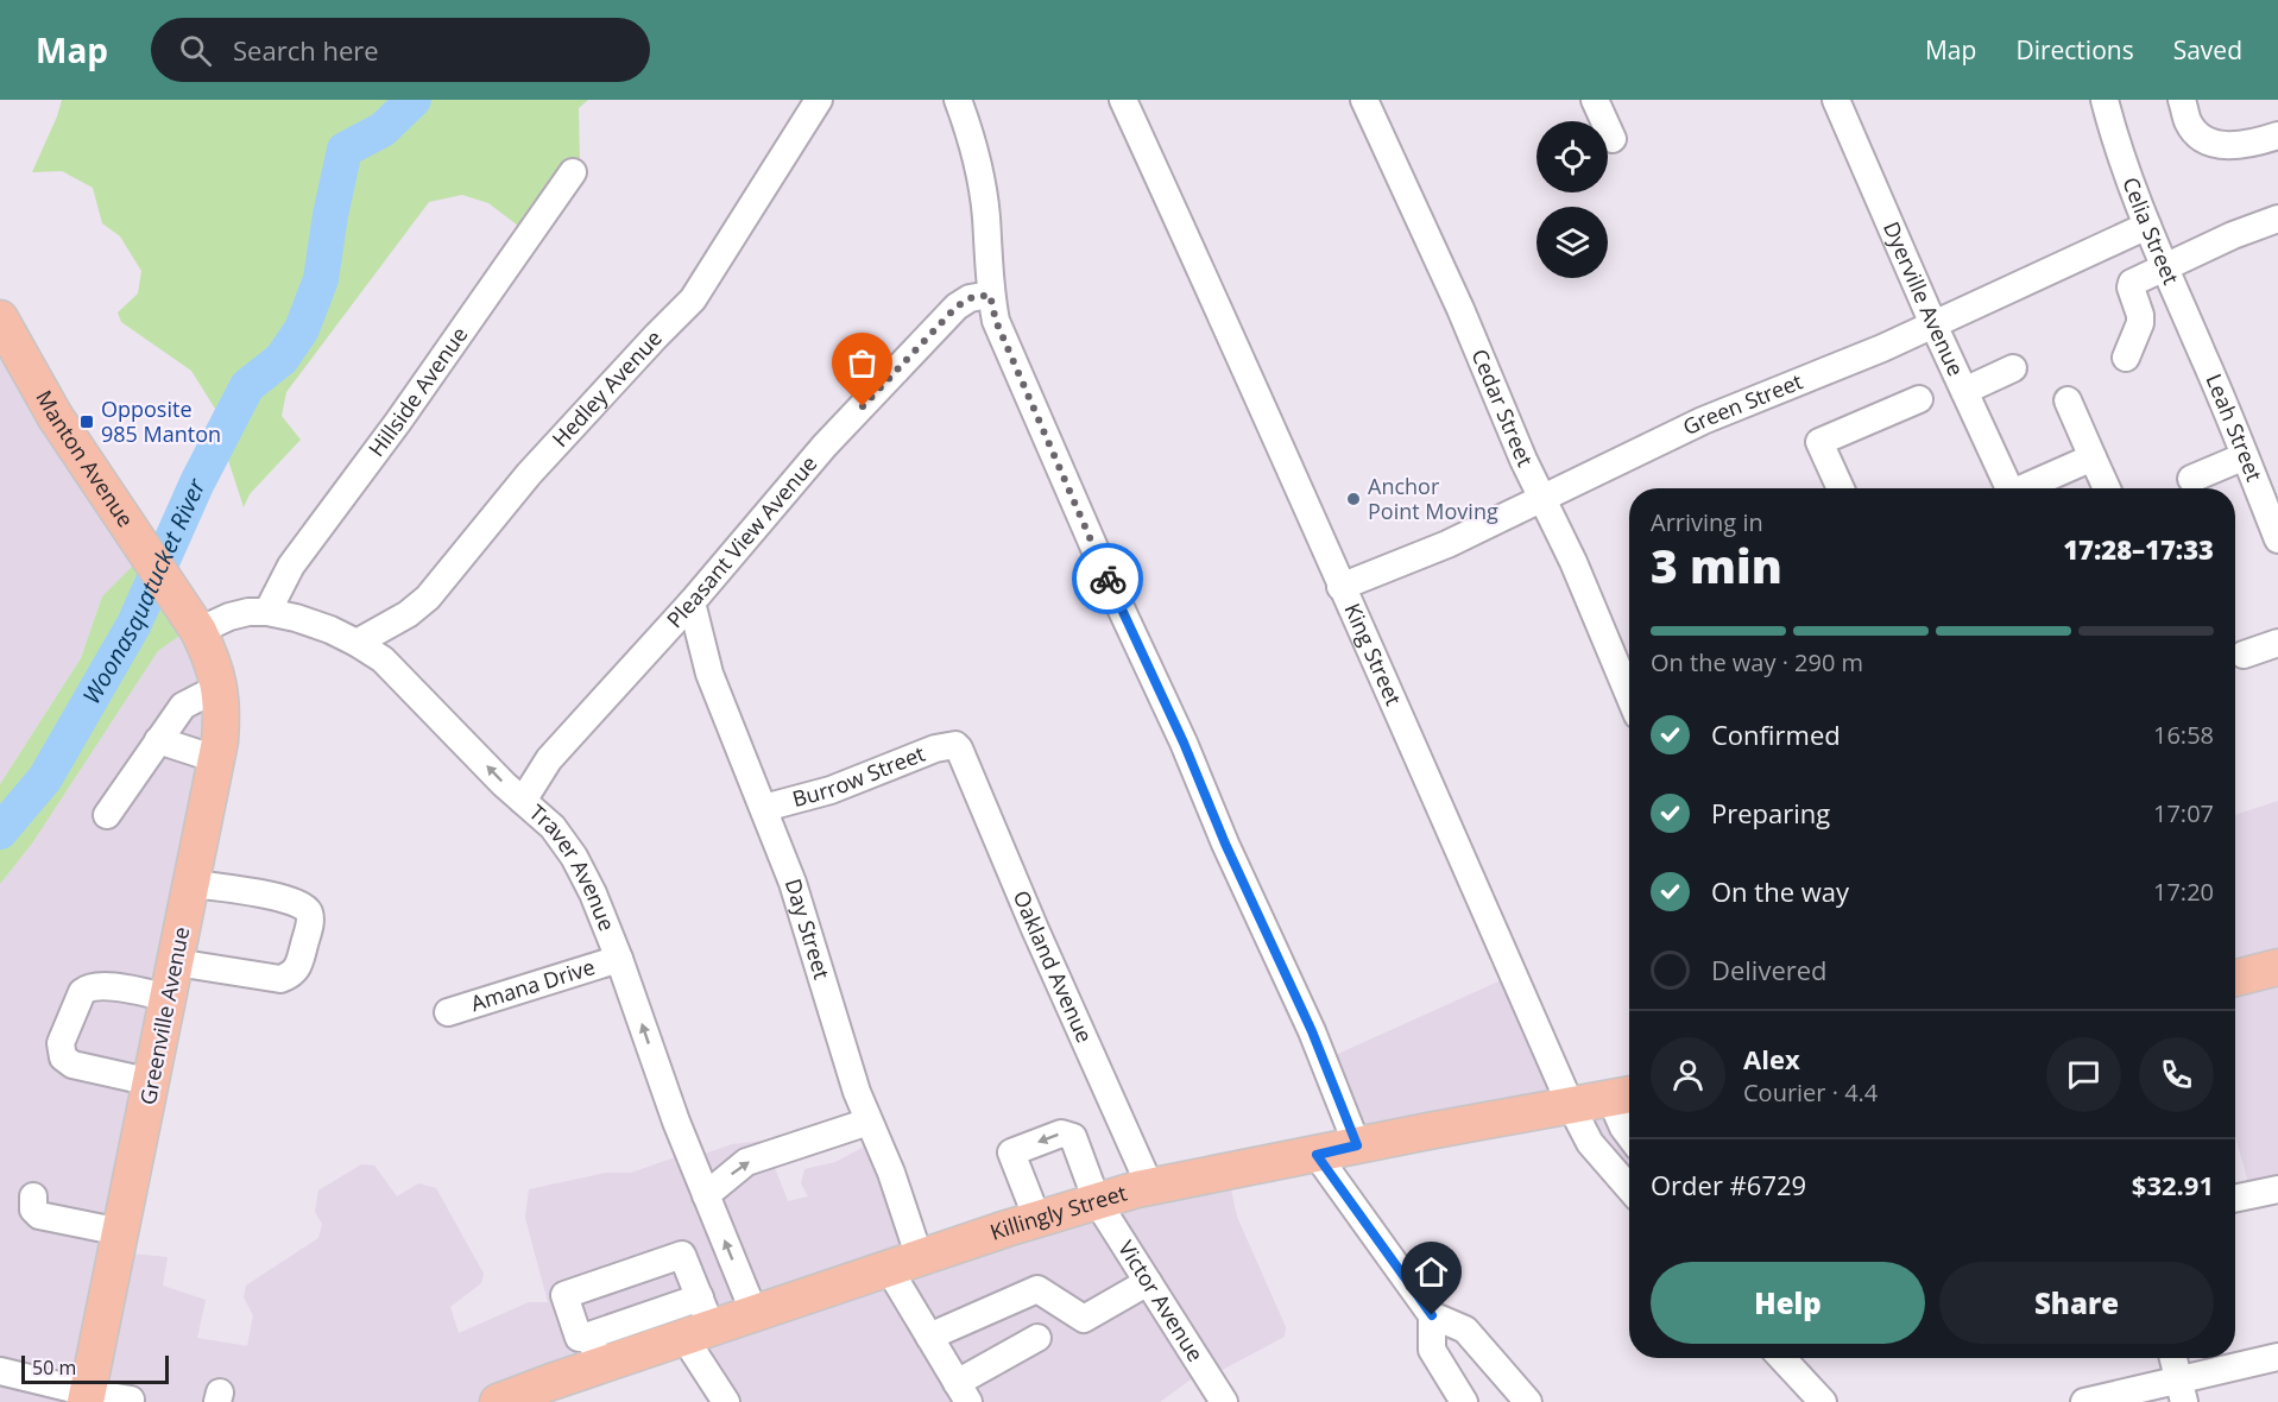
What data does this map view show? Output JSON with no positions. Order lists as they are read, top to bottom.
{
  "streets": {
    "main road": ["Manton Avenue", "Greenville Avenue", "Killingly Street"],
    "street": [
      "Celia Street",
      "Dyerville Avenue",
      "Hedley Avenue",
      "Hillside Avenue",
      "Green Street",
      "Cedar Street",
      "Leah Street",
      "Pleasant View Avenue",
      "King Street",
      "Burrow Street",
      "Traver Avenue",
      "Day Street",
      "Oakland Avenue",
      "Amana Drive",
      "Victor Avenue"
    ]
  },
  "crossings": [
    ["Celia Street", "Green Street"],
    ["Celia Street", "Leah Street"],
    ["Dyerville Avenue", "Green Street"],
    ["Hedley Avenue", "Traver Avenue"],
    ["Hillside Avenue", "Traver Avenue"],
    ["Green Street", "Cedar Street"],
    ["Green Street", "King Street"],
    ["Manton Avenue", "Traver Avenue"],
    ["Manton Avenue", "Greenville Avenue"],
    ["Pleasant View Avenue", "Traver Avenue"],
    ["Pleasant View Avenue", "Day Street"],
    ["King Street", "Killingly Street"],
    ["Burrow Street", "Day Street"],
    ["Burrow Street", "Oakland Avenue"],
    ["Traver Avenue", "Amana Drive"],
    ["Traver Avenue", "Greenville Avenue"],
    ["Traver Avenue", "Killingly Street"],
    ["Day Street", "Killingly Street"],
    ["Oakland Avenue", "Killingly Street"],
    ["Killingly Street", "Victor Avenue"]
  ],
  "one_way": ["Traver Avenue"],
  "water": ["Woonasquatucket River"],
  "places": {
    "transit": ["Opposite 985 Manton"],
    "other": ["Anchor Point Moving"]
  },
  "scale_bar": "50 m",
  "page": {
    "header": "Map",
    "search": "Search here",
    "nav": ["Map", "Directions", "Saved"],
    "heading": ["3 min", "Arriving in", "17:28–17:33"],
    "panel": [
      "Alex",
      "Courier · 4.4",
      "Order #6729",
      "$32.91"
    ],
    "bar": "On the way · 290 m",
    "list": [
      ["Confirmed", "16:58"],
      ["Preparing", "17:07"],
      ["On the way", "17:20"],
      "Delivered"
    ],
    "buttons": ["Help", "Share"],
    "scale": "50 m"
  }
}
